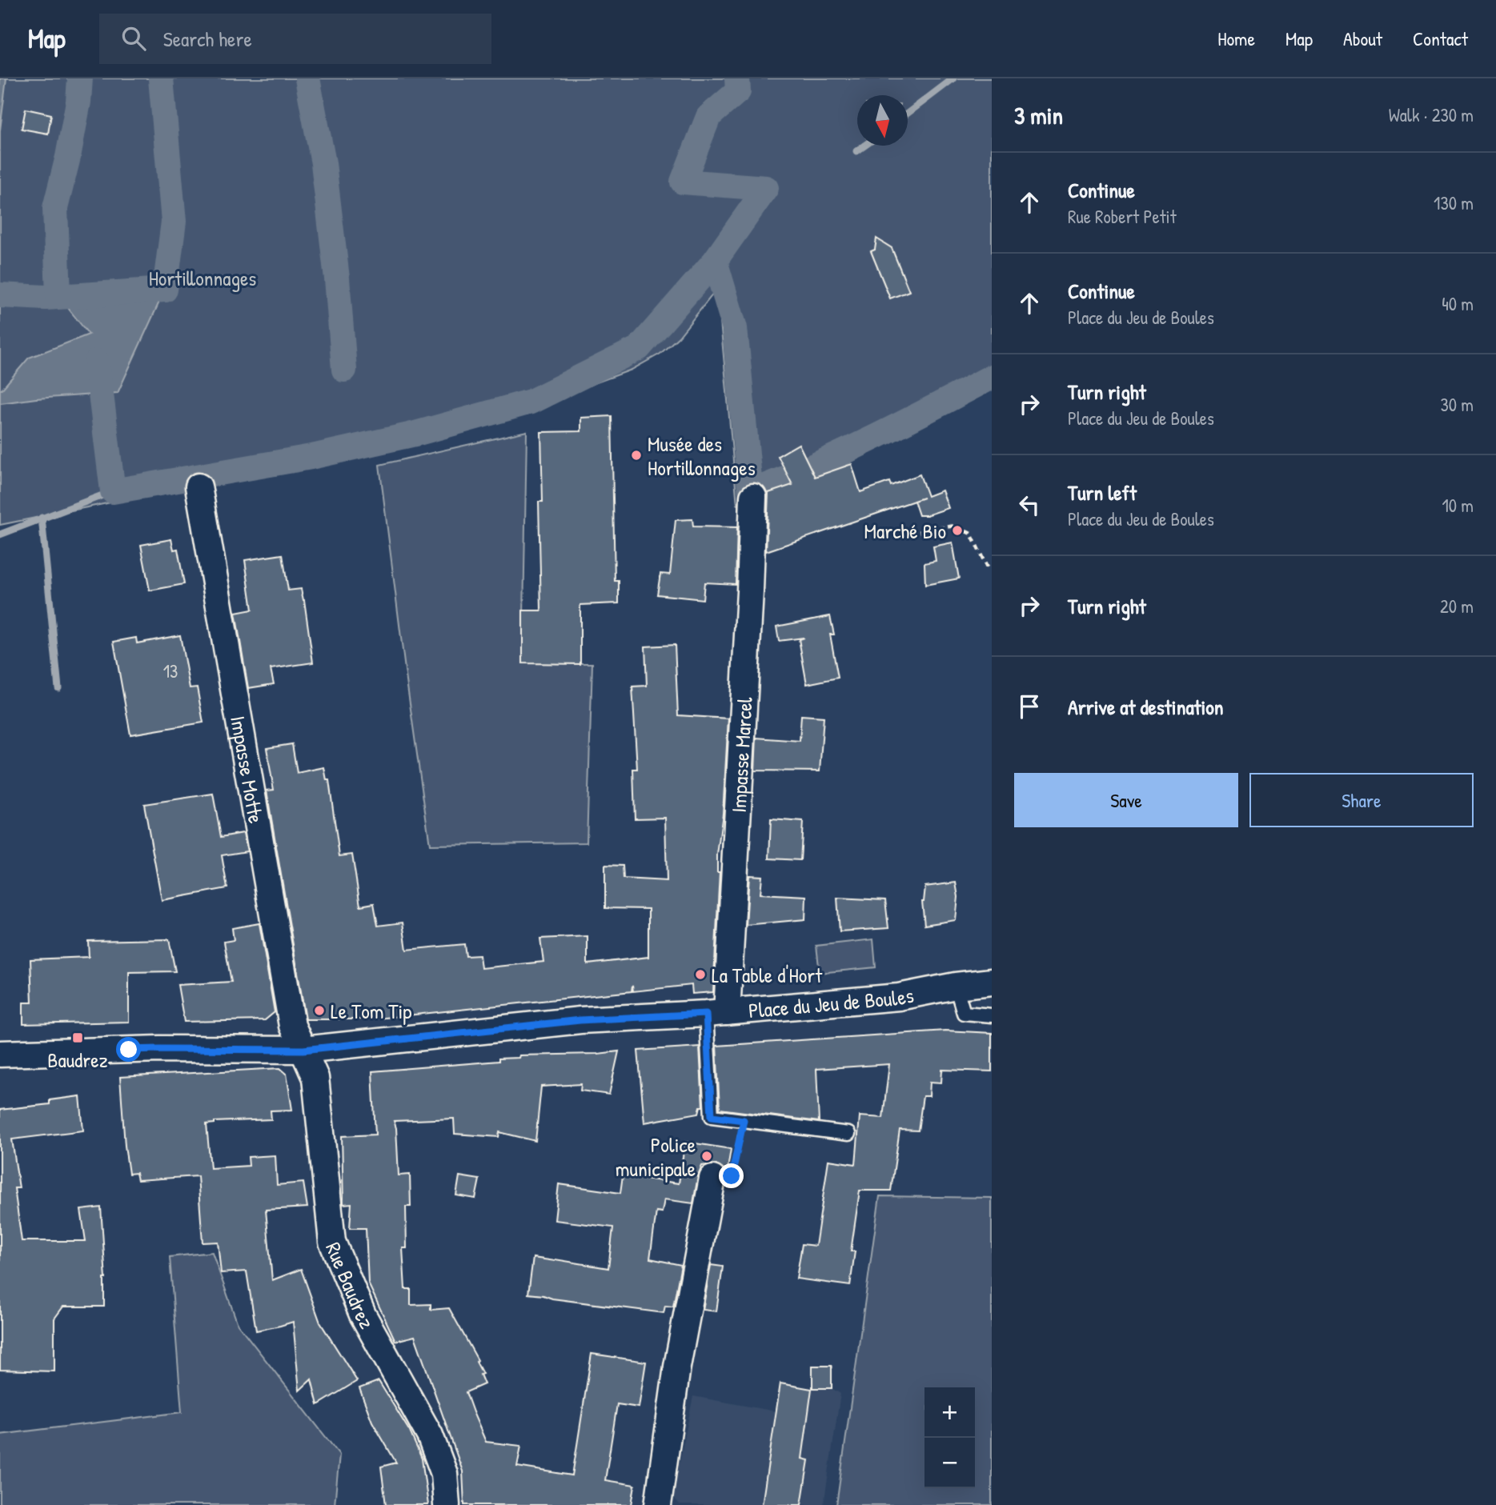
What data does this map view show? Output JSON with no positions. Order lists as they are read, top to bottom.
{
  "streets": {
    "street": [
      "Impasse Marcel",
      "Impasse Motte",
      "Place du Jeu de Boules",
      "Rue Baudrez"
    ]
  },
  "crossings": [
    ["Impasse Marcel", "Place du Jeu de Boules"],
    ["Impasse Motte", "Place du Jeu de Boules"],
    ["Impasse Motte", "Rue Baudrez"],
    ["Place du Jeu de Boules", "Rue Baudrez"]
  ],
  "parks": ["Hortillonnages"],
  "places": {
    "other": [
      "Musée des Hortillonnages",
      "Marché Bio",
      "La Table d'Hort",
      "Le Tom Tip",
      "Police municipale"
    ],
    "transit": ["Baudrez"]
  },
  "house_numbers": ["13"],
  "north": "bottom",
  "page": {
    "header": "Map",
    "search": "Search here",
    "nav": [
      "Home",
      "Map",
      "About",
      "Contact"
    ],
    "heading": ["3 min", "Walk · 230 m"],
    "list": [
      ["Continue", "Rue Robert Petit", "130 m"],
      ["Continue", "Place du Jeu de Boules", "40 m"],
      ["Turn right", "Place du Jeu de Boules", "30 m"],
      ["Turn left", "Place du Jeu de Boules", "10 m"],
      ["Turn right", "20 m"],
      "Arrive at destination"
    ],
    "buttons": ["Save", "Share"],
    "map_buttons": ["+", "−"]
  }
}
